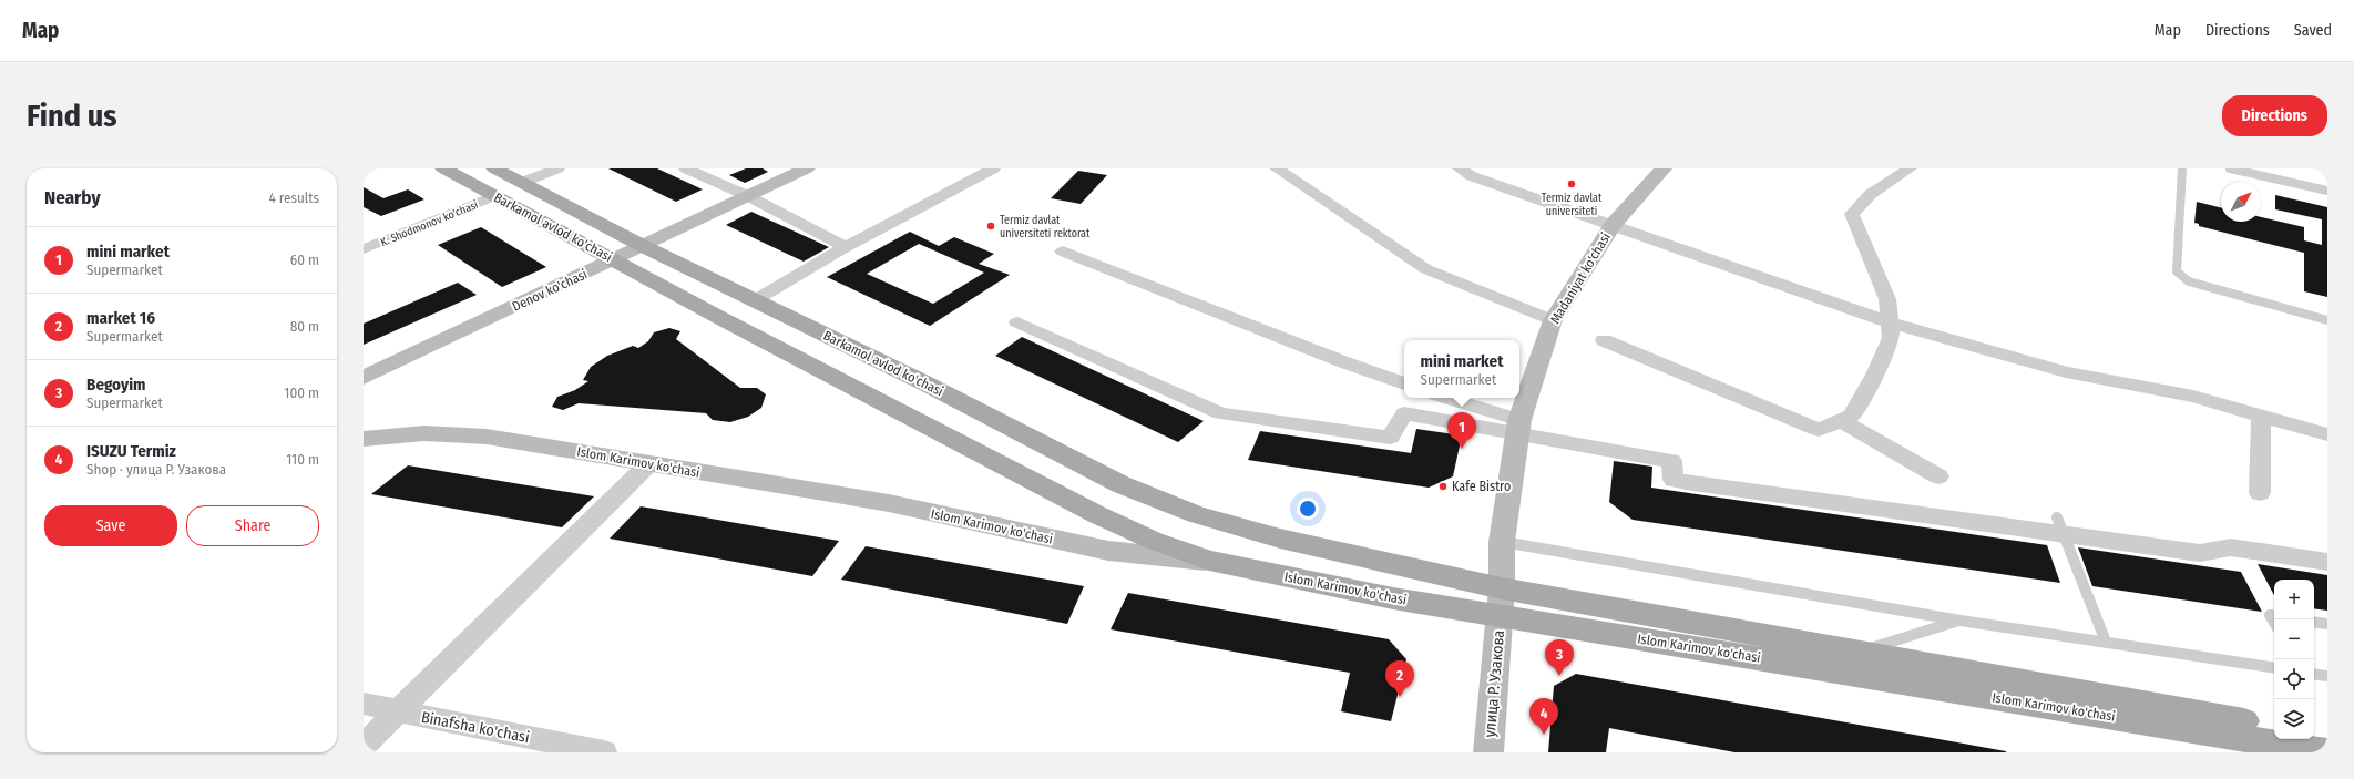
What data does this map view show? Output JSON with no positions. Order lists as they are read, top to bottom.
{
  "streets": {
    "main road": ["Barkamol avlod ko'chasi", "Islom Karimov ko'chasi"],
    "street": [
      "K. Shodmonov ko'chasi",
      "Madaniyat ko'chasi",
      "Denov ko'chasi",
      "улица Р. Узакова",
      "Binafsha ko'chasi"
    ]
  },
  "crossings": [
    ["K. Shodmonov ko'chasi", "Barkamol avlod ko'chasi"],
    ["Barkamol avlod ko'chasi", "Denov ko'chasi"],
    ["Barkamol avlod ko'chasi", "Islom Karimov ko'chasi"],
    ["Madaniyat ko'chasi", "Islom Karimov ko'chasi"],
    ["Madaniyat ko'chasi", "улица Р. Узакова"],
    ["Islom Karimov ko'chasi", "улица Р. Узакова"]
  ],
  "places": ["Termiz davlat universiteti", "Termiz davlat universiteti rektorat", "Kafe Bistro"],
  "north": "top right",
  "page": {
    "header": "Map",
    "nav": ["Map", "Directions", "Saved"],
    "buttons": [
      "Directions",
      ["Save", "Share"]
    ],
    "title": "Find us",
    "heading": ["Nearby", "4 results"],
    "list": [
      {
        "mark": "1",
        "name": "mini market",
        "note": "Supermarket",
        "value": "60 m"
      },
      {
        "mark": "2",
        "name": "market 16",
        "note": "Supermarket",
        "value": "80 m"
      },
      {
        "mark": "3",
        "name": "Begoyim",
        "note": "Supermarket",
        "value": "100 m"
      },
      {
        "mark": "4",
        "name": "ISUZU Termiz",
        "note": "Shop · улица Р. Узакова",
        "value": "110 m"
      }
    ],
    "popup": ["mini market", "Supermarket"],
    "pins": [
      "1",
      "3",
      "2",
      "4"
    ],
    "map_buttons": ["+", "−"]
  }
}
